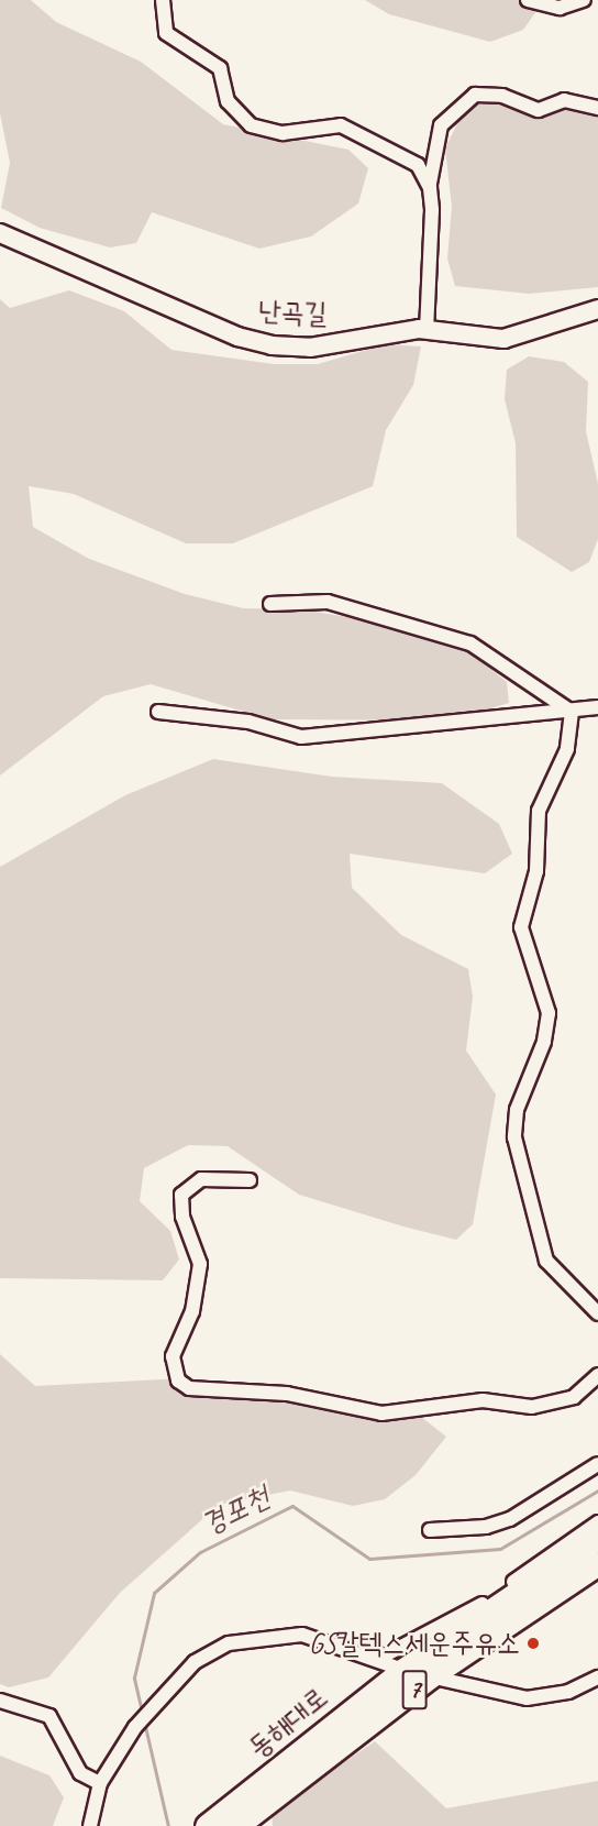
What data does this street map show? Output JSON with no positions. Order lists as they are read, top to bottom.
{
  "streets": {
    "highway": ["7", "동해대로"],
    "street": ["난곡길"]
  },
  "water": ["경포천"],
  "places": ["GS칼텍스세운주유소"]
}
